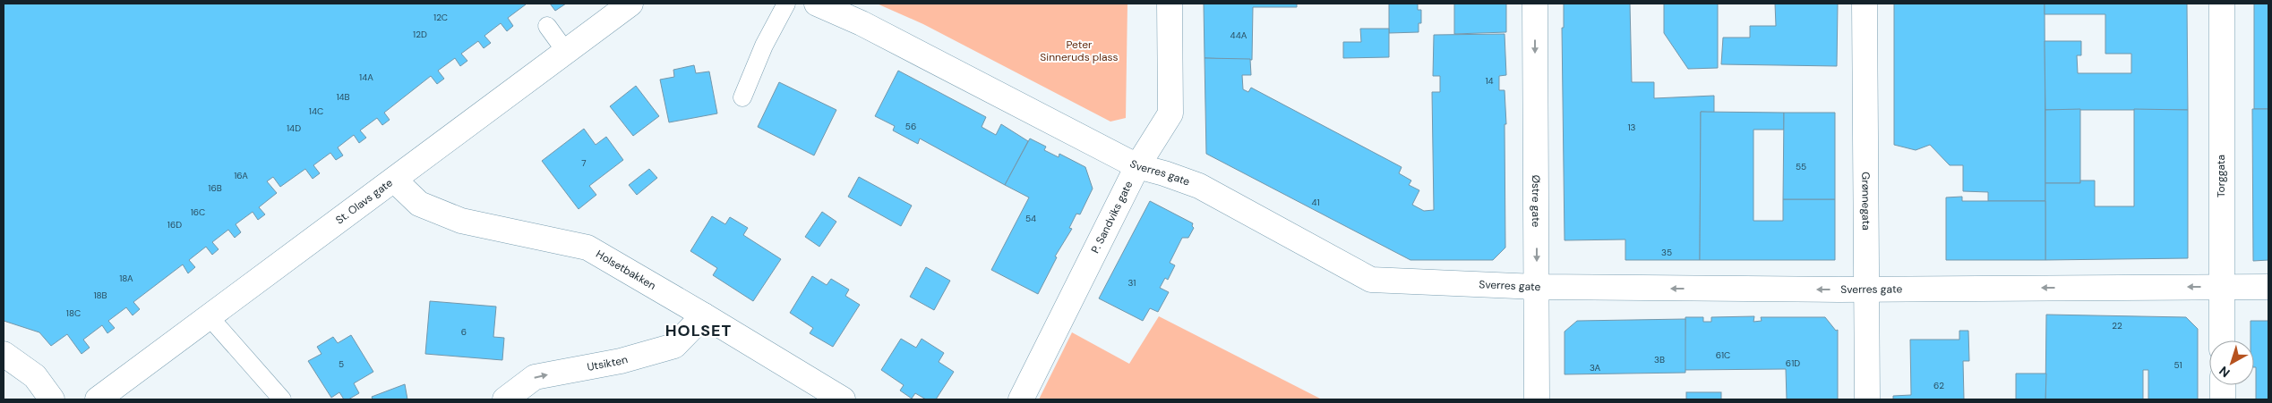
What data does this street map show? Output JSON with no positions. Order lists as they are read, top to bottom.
{
  "streets": {
    "street": [
      "Sverres gate",
      "Torggata",
      "Østre gate",
      "Grønnegata",
      "St. Olavs gate",
      "P. Sandviks gate",
      "Holsetbakken",
      "Utsikten"
    ]
  },
  "crossings": [
    ["Sverres gate", "Torggata"],
    ["Sverres gate", "Østre gate"],
    ["Sverres gate", "Grønnegata"],
    ["Sverres gate", "P. Sandviks gate"],
    ["St. Olavs gate", "Holsetbakken"],
    ["Holsetbakken", "Utsikten"]
  ],
  "one_way": ["Sverres gate", "Østre gate", "Utsikten"],
  "districts": ["HOLSET"],
  "parks": ["Peter Sinneruds plass"],
  "house_numbers": [
    "12C",
    "12D",
    "44A",
    "14A",
    "14",
    "14B",
    "14C",
    "56",
    "13",
    "14D",
    "7",
    "55",
    "16A",
    "16B",
    "41",
    "16C",
    "54",
    "16D",
    "35",
    "18A",
    "31",
    "18B",
    "18C",
    "22",
    "6",
    "61C",
    "3B",
    "61D",
    "5",
    "51",
    "3A",
    "62"
  ],
  "north": "bottom left"
}
